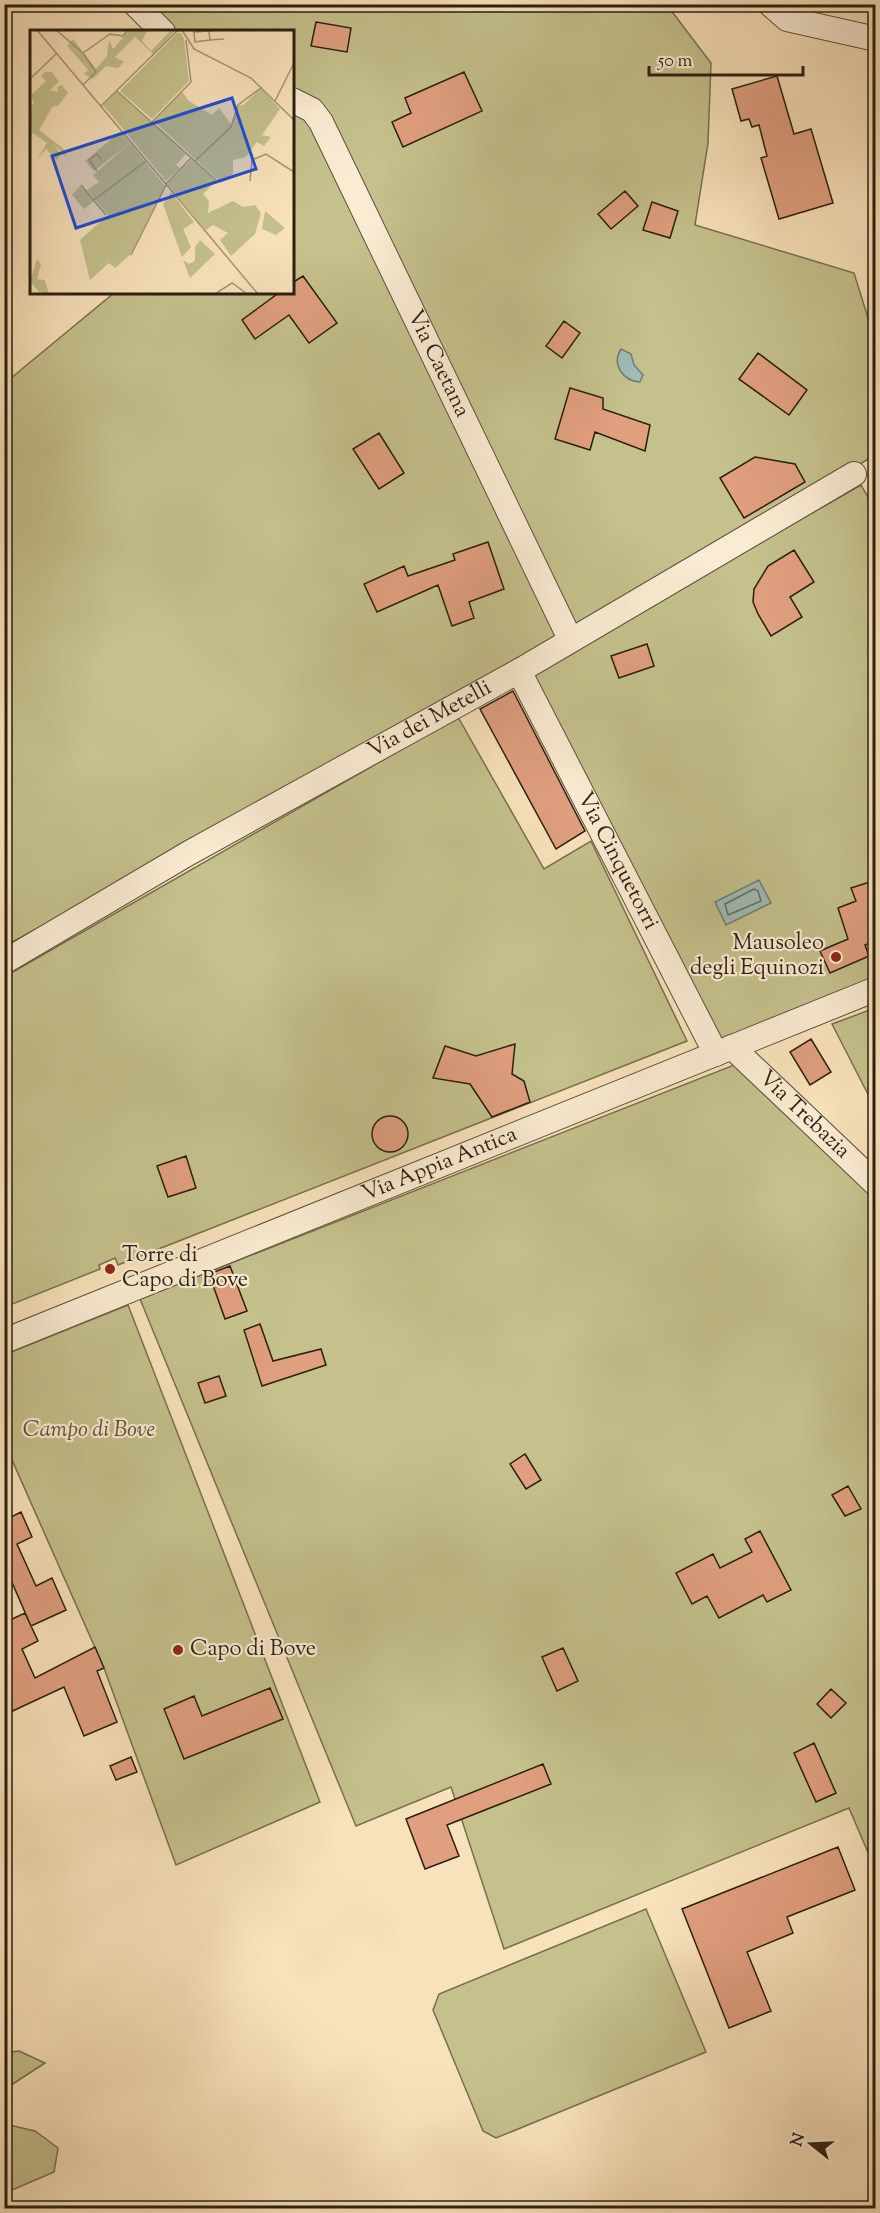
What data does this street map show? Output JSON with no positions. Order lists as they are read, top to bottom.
{
  "streets": {
    "street": [
      "Via Caetana",
      "Via dei Metelli",
      "Via Cinquetorri",
      "Via Trebazia",
      "Via Appia Antica"
    ]
  },
  "crossings": [
    ["Via Caetana", "Via dei Metelli"],
    ["Via dei Metelli", "Via Cinquetorri"],
    ["Via Cinquetorri", "Via Trebazia"],
    ["Via Cinquetorri", "Via Appia Antica"],
    ["Via Trebazia", "Via Appia Antica"]
  ],
  "parks": ["Campo di Bove"],
  "places": ["Mausoleo degli Equinozi", "Torre di Capo di Bove", "Capo di Bove"],
  "scale_bar": "50 m",
  "north": "left"
}
